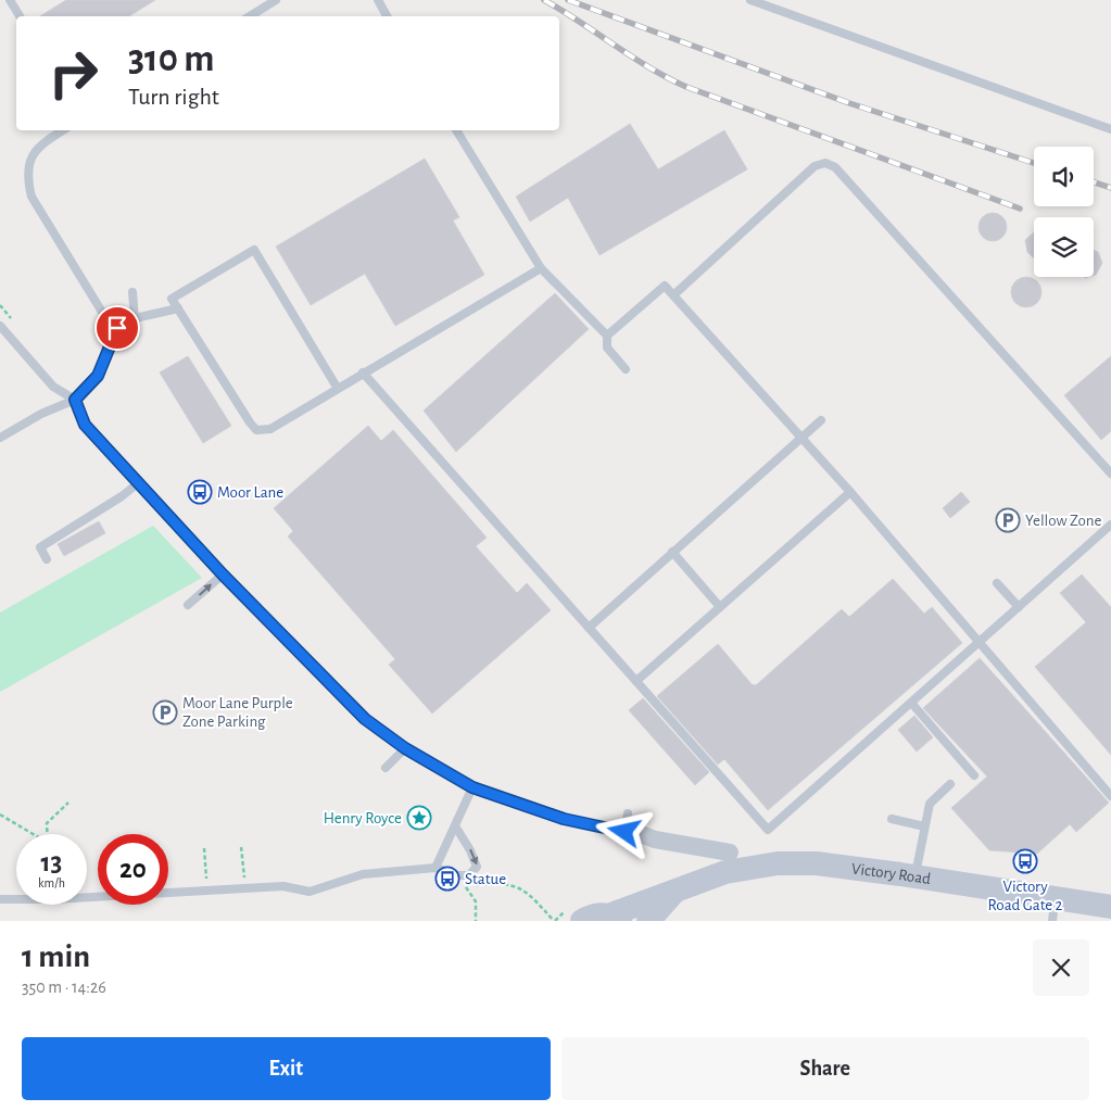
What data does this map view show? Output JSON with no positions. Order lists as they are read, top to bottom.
{
  "streets": {
    "street": ["Victory Road"]
  },
  "places": {
    "bus stop": ["Moor Lane", "Victory Road Gate 2", "Statue"],
    "parking": ["Yellow Zone", "Moor Lane Purple Zone Parking"],
    "place": ["Henry Royce"]
  },
  "page": {
    "turn": ["310 m", "Turn right"],
    "speed": "13 km/h",
    "limit": "20",
    "heading": ["1 min", "350 m · 14:26"],
    "buttons": ["Exit", "Share"]
  }
}
